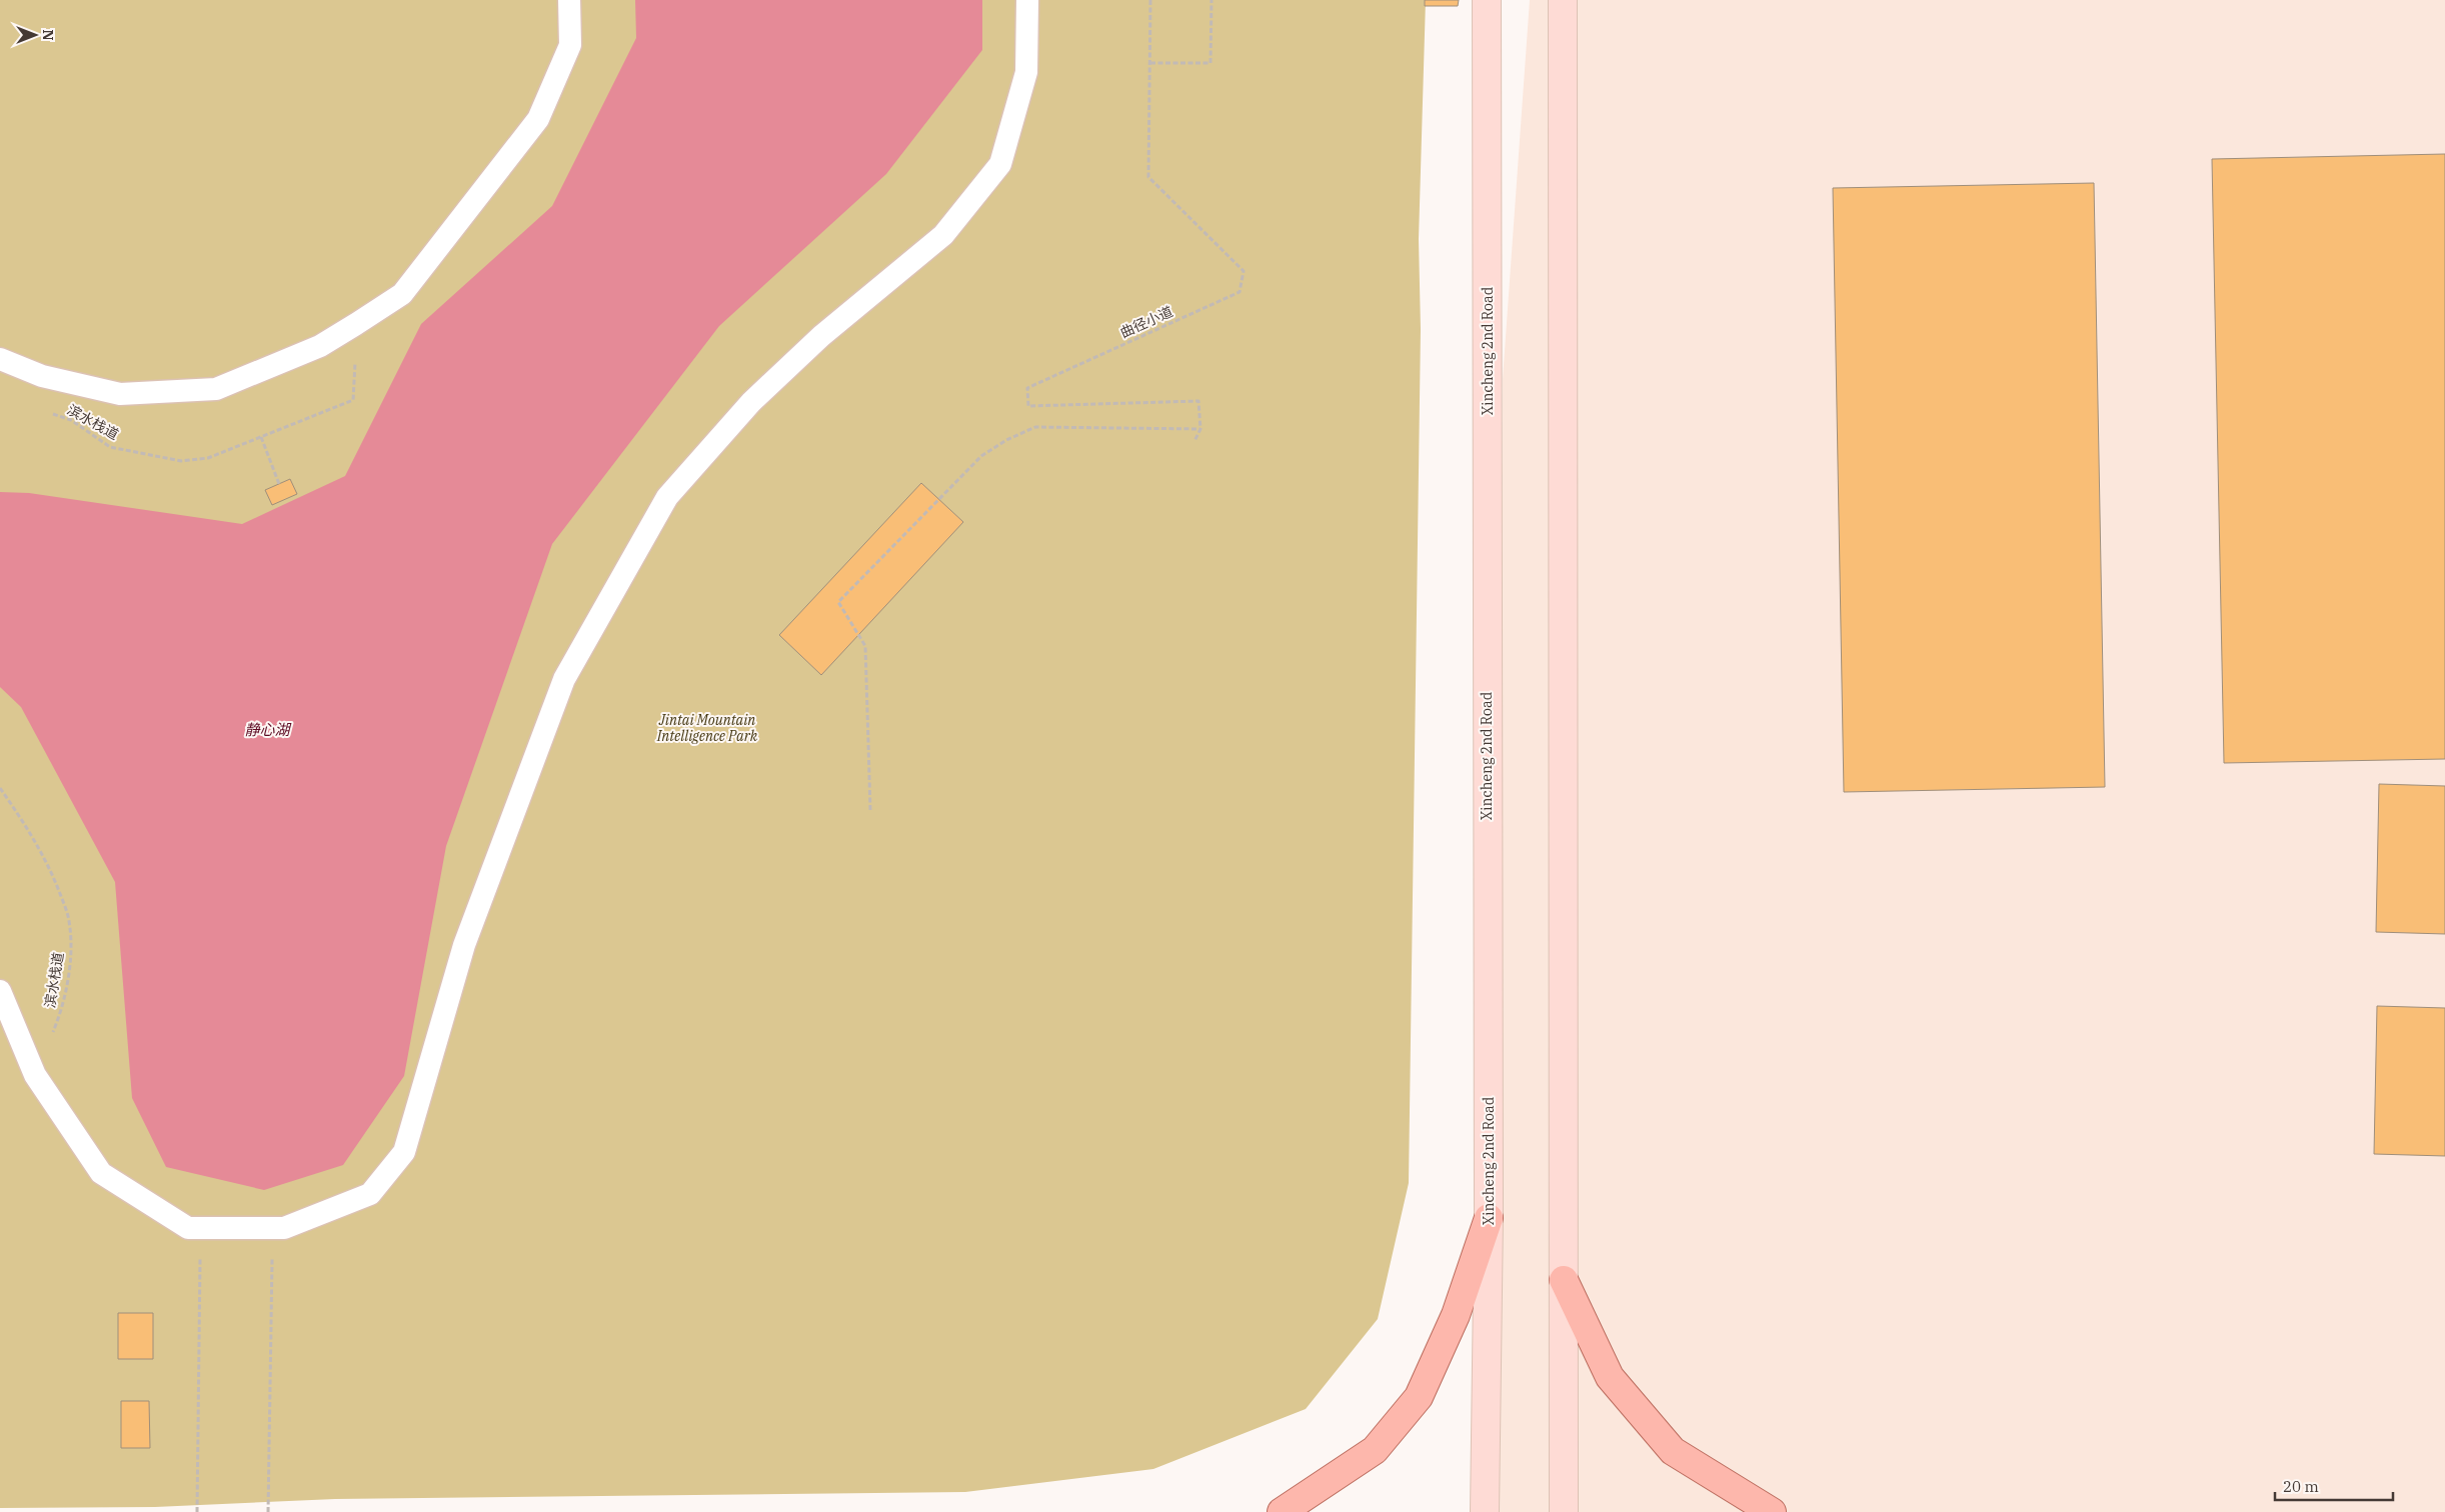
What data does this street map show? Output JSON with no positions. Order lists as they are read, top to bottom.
{
  "streets": {
    "street": ["Xincheng 2nd Road"],
    "path": ["曲径小道", "滨水栈道"]
  },
  "water": ["静心湖"],
  "parks": ["Jintai Mountain Intelligence Park"],
  "scale_bar": "20 m",
  "north": "right"
}
